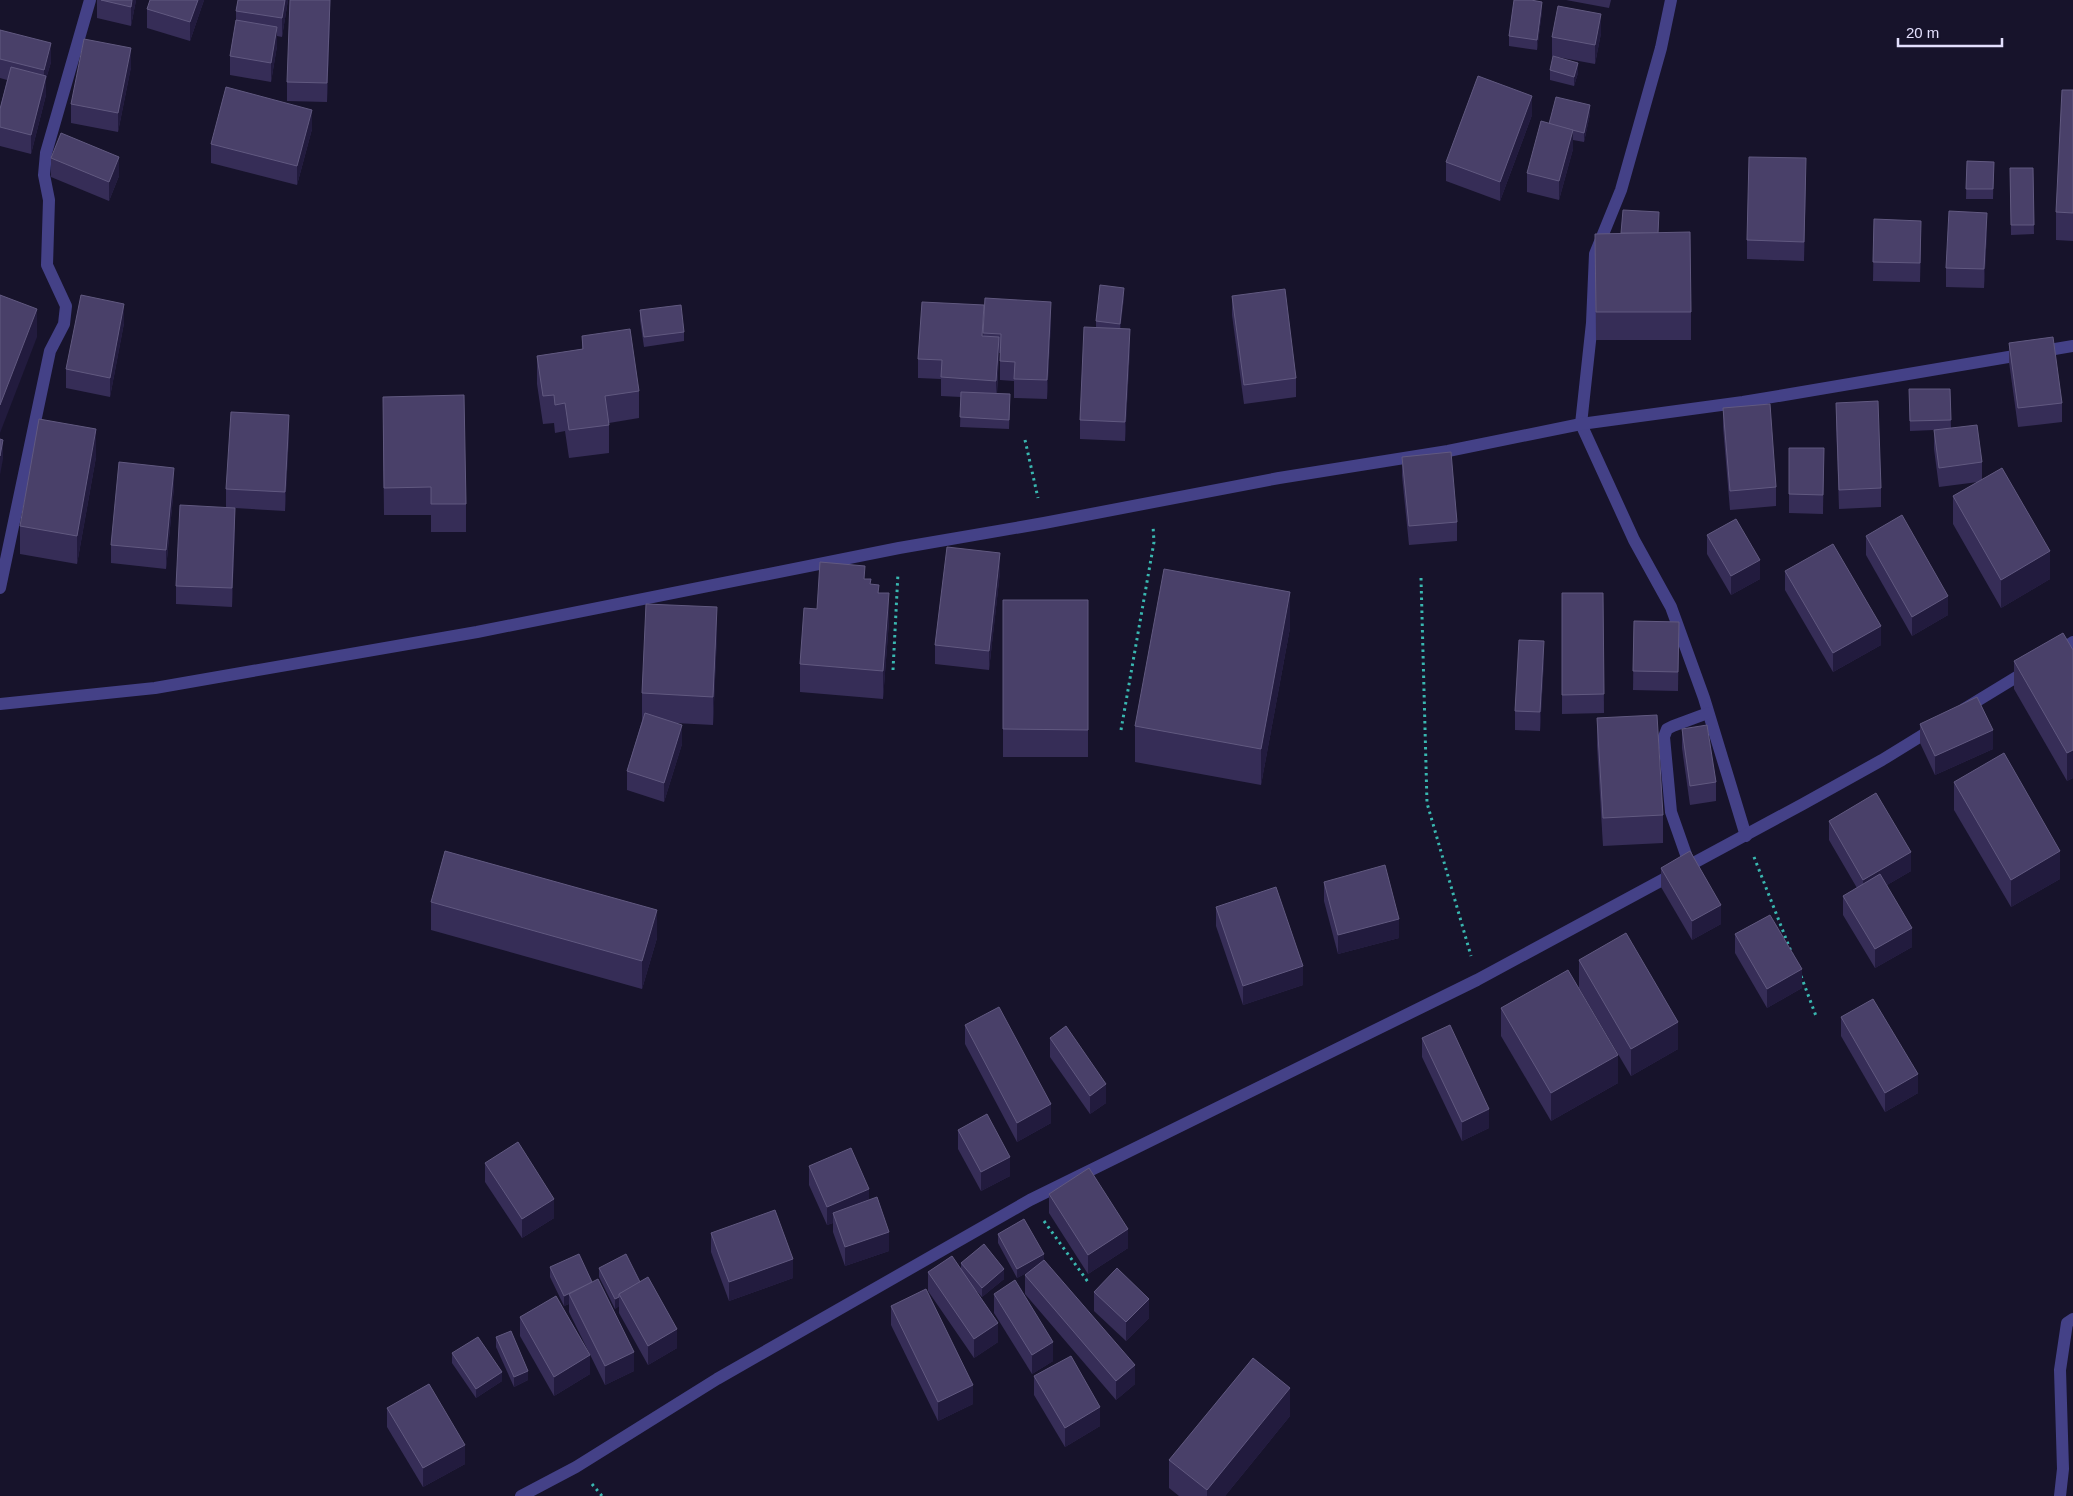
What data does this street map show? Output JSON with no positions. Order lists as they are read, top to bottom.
{
  "scale_bar": "20 m"
}
